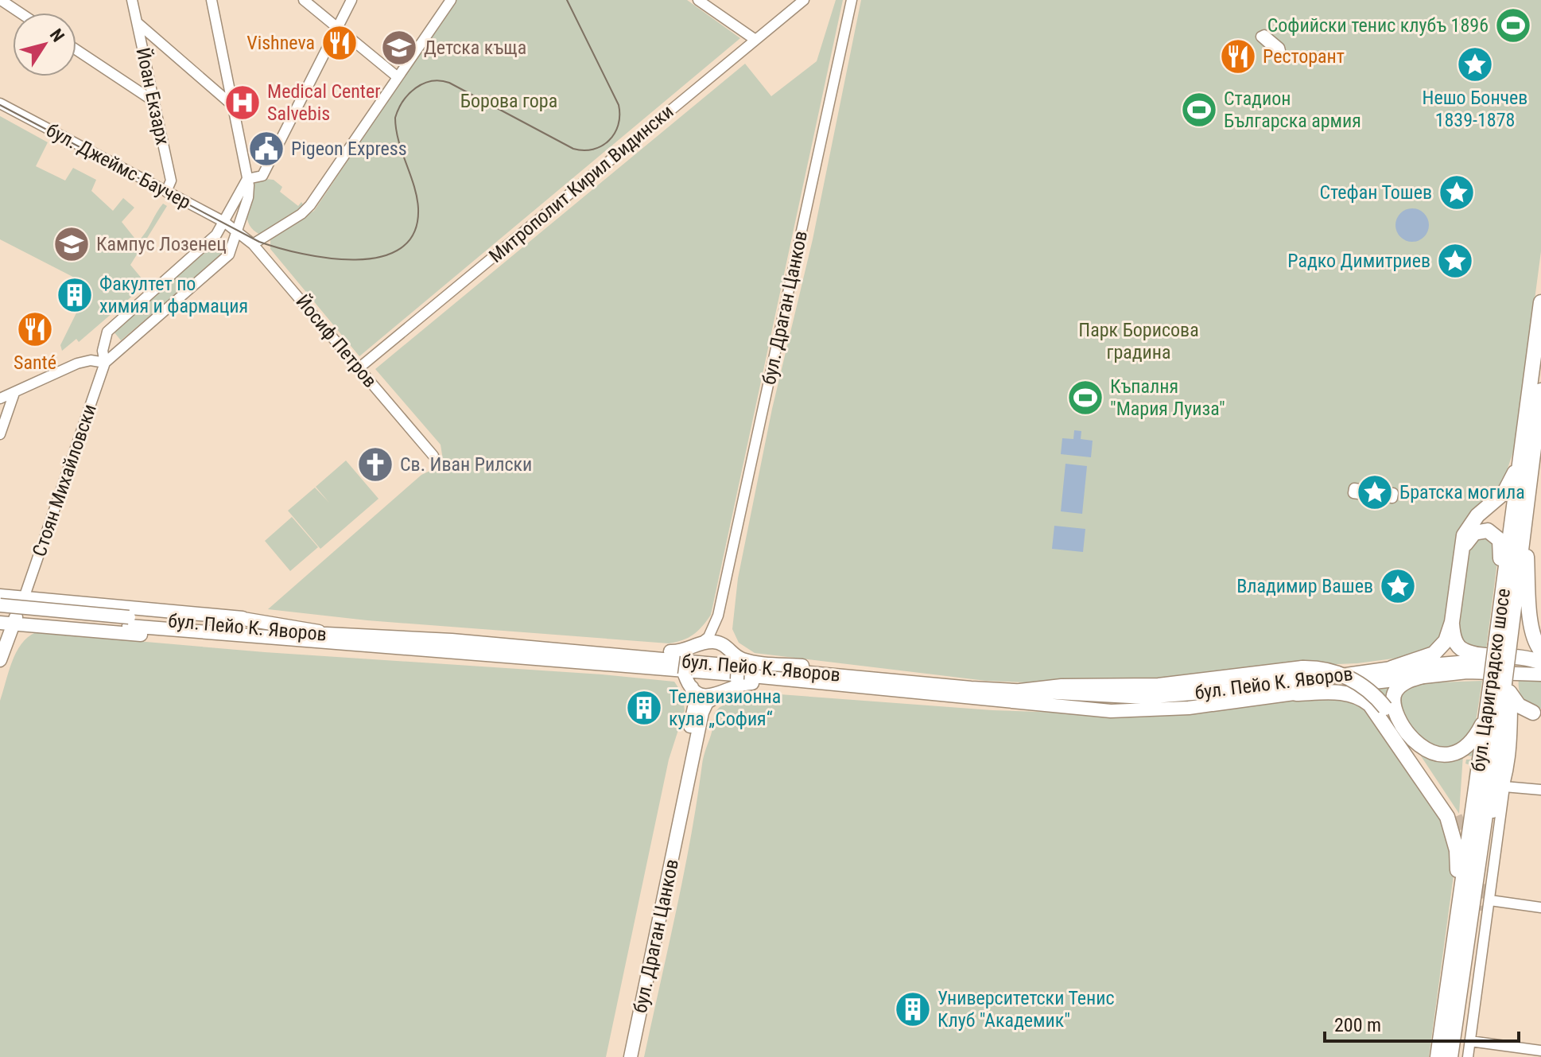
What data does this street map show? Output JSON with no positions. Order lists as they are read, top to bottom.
{
  "streets": {
    "highway": ["бул. Цариградско шосе"],
    "main road": ["бул. Драган Цанков", "бул. Пейо К. Яворов"],
    "street": [
      "Йоан Екзарх",
      "бул. Джеймс Баучер",
      "Митрополит Кирил Видински",
      "Йосиф Петров",
      "Стоян Михайловски"
    ]
  },
  "crossings": [
    ["Йоан Екзарх", "бул. Джеймс Баучер"],
    ["бул. Джеймс Баучер", "Йосиф Петров"],
    ["бул. Джеймс Баучер", "Стоян Михайловски"],
    ["Митрополит Кирил Видински", "Йосиф Петров"],
    ["бул. Пейо К. Яворов", "бул. Цариградско шосе"]
  ],
  "parks": ["Борова гора", "Парк Борисова градина"],
  "places": {
    "sports": ["Софийски тенис клубъ 1896", "Стадион Българска армия", "Къпалня \"Мария Луиза\""],
    "restaurant": ["Vishneva", "Ресторант", "Santé"],
    "school or university": ["Детска къща", "Кампус Лозенец"],
    "place": [
      "Нешо Бончев 1839-1878",
      "Стефан Тошев",
      "Радко Димитриев",
      "Братска могила",
      "Владимир Вашев"
    ],
    "hospital": ["Medical Center Salvebis"],
    "public building": ["Pigeon Express"],
    "building": ["Факултет по химия и фармация", "Телевизионна кула „София“", "Университетски Тенис Клуб \"Академик\""],
    "church": ["Св. Иван Рилски"]
  },
  "scale_bar": "200 m",
  "north": "top right"
}
